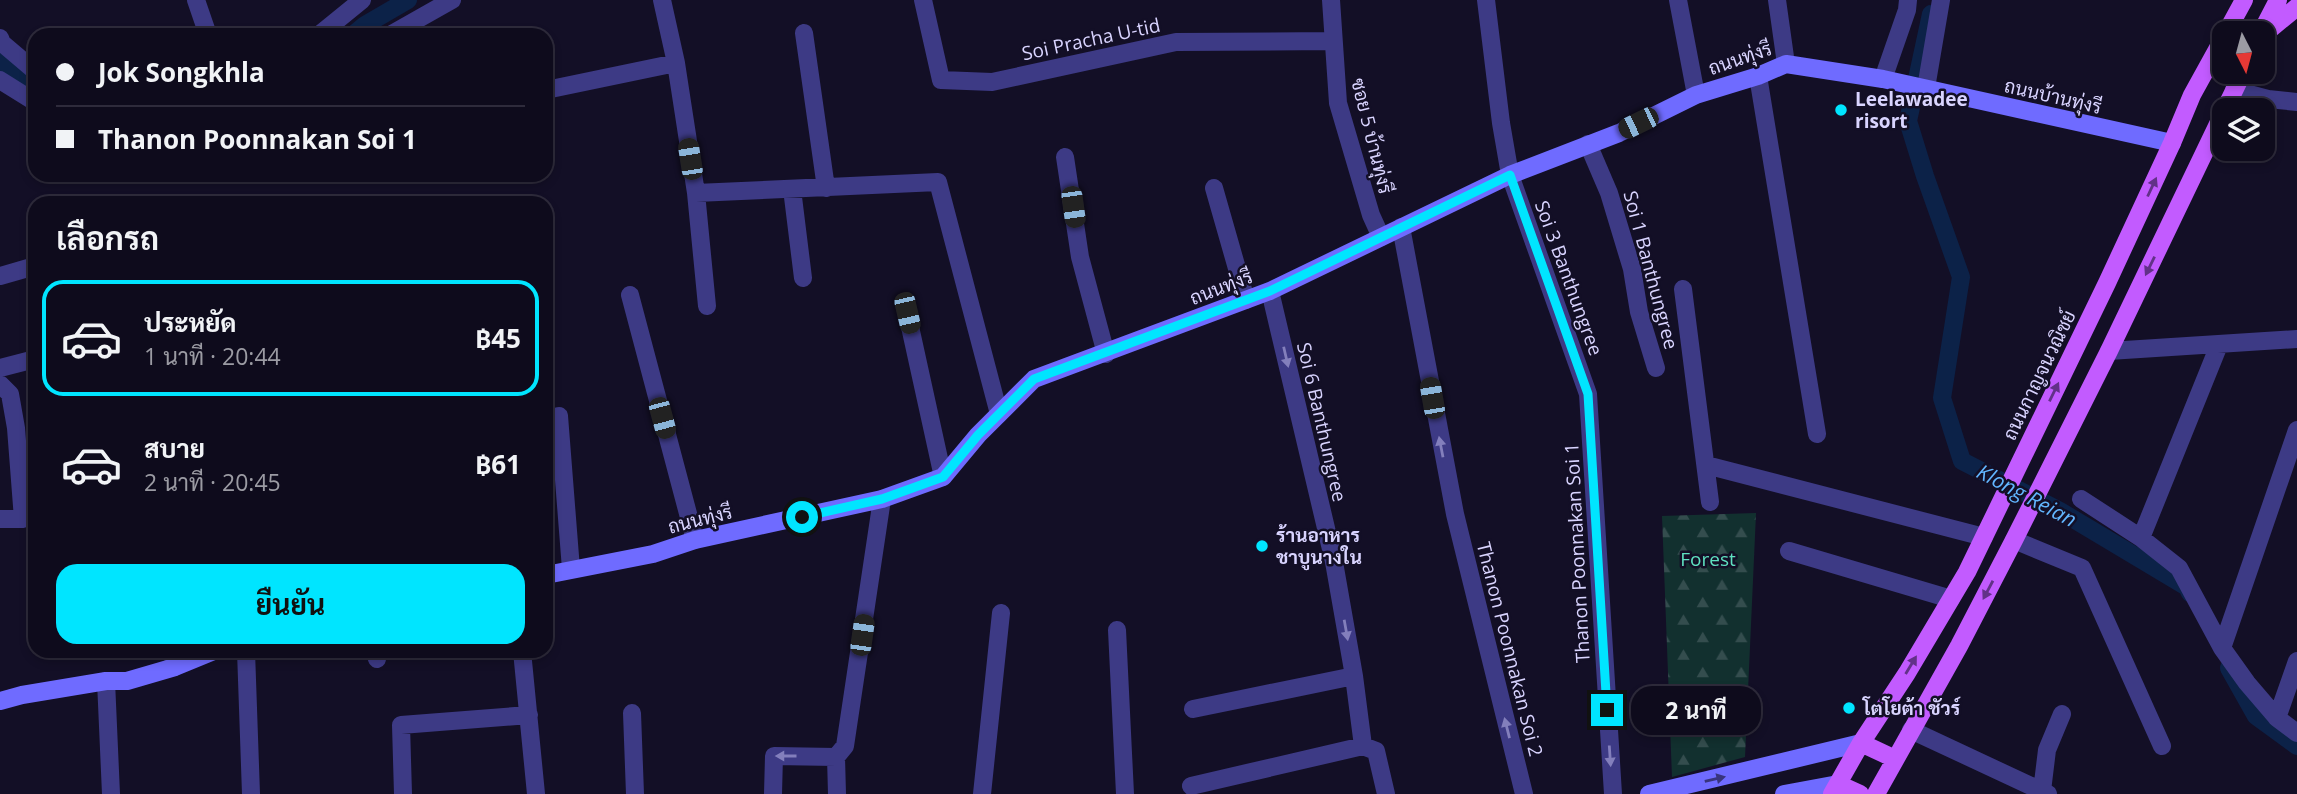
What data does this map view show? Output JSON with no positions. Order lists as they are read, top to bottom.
{
  "streets": {
    "main road": ["ถนนกาญจนวณิชย์"],
    "street": [
      "Soi Pracha U-tid",
      "ถนนทุ่งรี",
      "ถนนบ้านทุ่งรี",
      "ซอย 5 บ้านทุ่งรี",
      "Soi 1 Banthungree",
      "Soi 3 Banthungree",
      "Soi 6 Banthungree",
      "Thanon Poonnakan Soi 1",
      "Thanon Poonnakan Soi 2"
    ]
  },
  "crossings": [
    ["Soi Pracha U-tid", "ซอย 5 บ้านทุ่งรี"],
    ["ถนนทุ่งรี", "ถนนบ้านทุ่งรี"],
    ["ถนนทุ่งรี", "ซอย 5 บ้านทุ่งรี"],
    ["ถนนทุ่งรี", "Soi 1 Banthungree"],
    ["ถนนทุ่งรี", "Soi 3 Banthungree"],
    ["ถนนทุ่งรี", "Soi 6 Banthungree"],
    ["ถนนทุ่งรี", "Thanon Poonnakan Soi 2"],
    ["ถนนบ้านทุ่งรี", "ถนนกาญจนวณิชย์"],
    ["Soi 3 Banthungree", "Thanon Poonnakan Soi 1"]
  ],
  "one_way": ["Soi 6 Banthungree", "Thanon Poonnakan Soi 1", "Thanon Poonnakan Soi 2"],
  "water": ["Klong Reian"],
  "parks": ["Forest"],
  "places": ["Leelawadee risort", "ร้านอาหาร ชาบูนางใน", "โตโยต้า ชัวร์"],
  "north": "bottom",
  "page": {
    "banner": ["Jok Songkhla", "Thanon Poonnakan Soi 1"],
    "heading": "เลือกรถ",
    "list": [
      {
        "name": "ประหยัด",
        "note": "1 นาที · 20:44",
        "value": "฿45"
      },
      {
        "name": "สบาย",
        "note": "2 นาที · 20:45",
        "value": "฿61"
      }
    ],
    "buttons": "ยืนยัน",
    "bubble": "2 นาที"
  }
}
